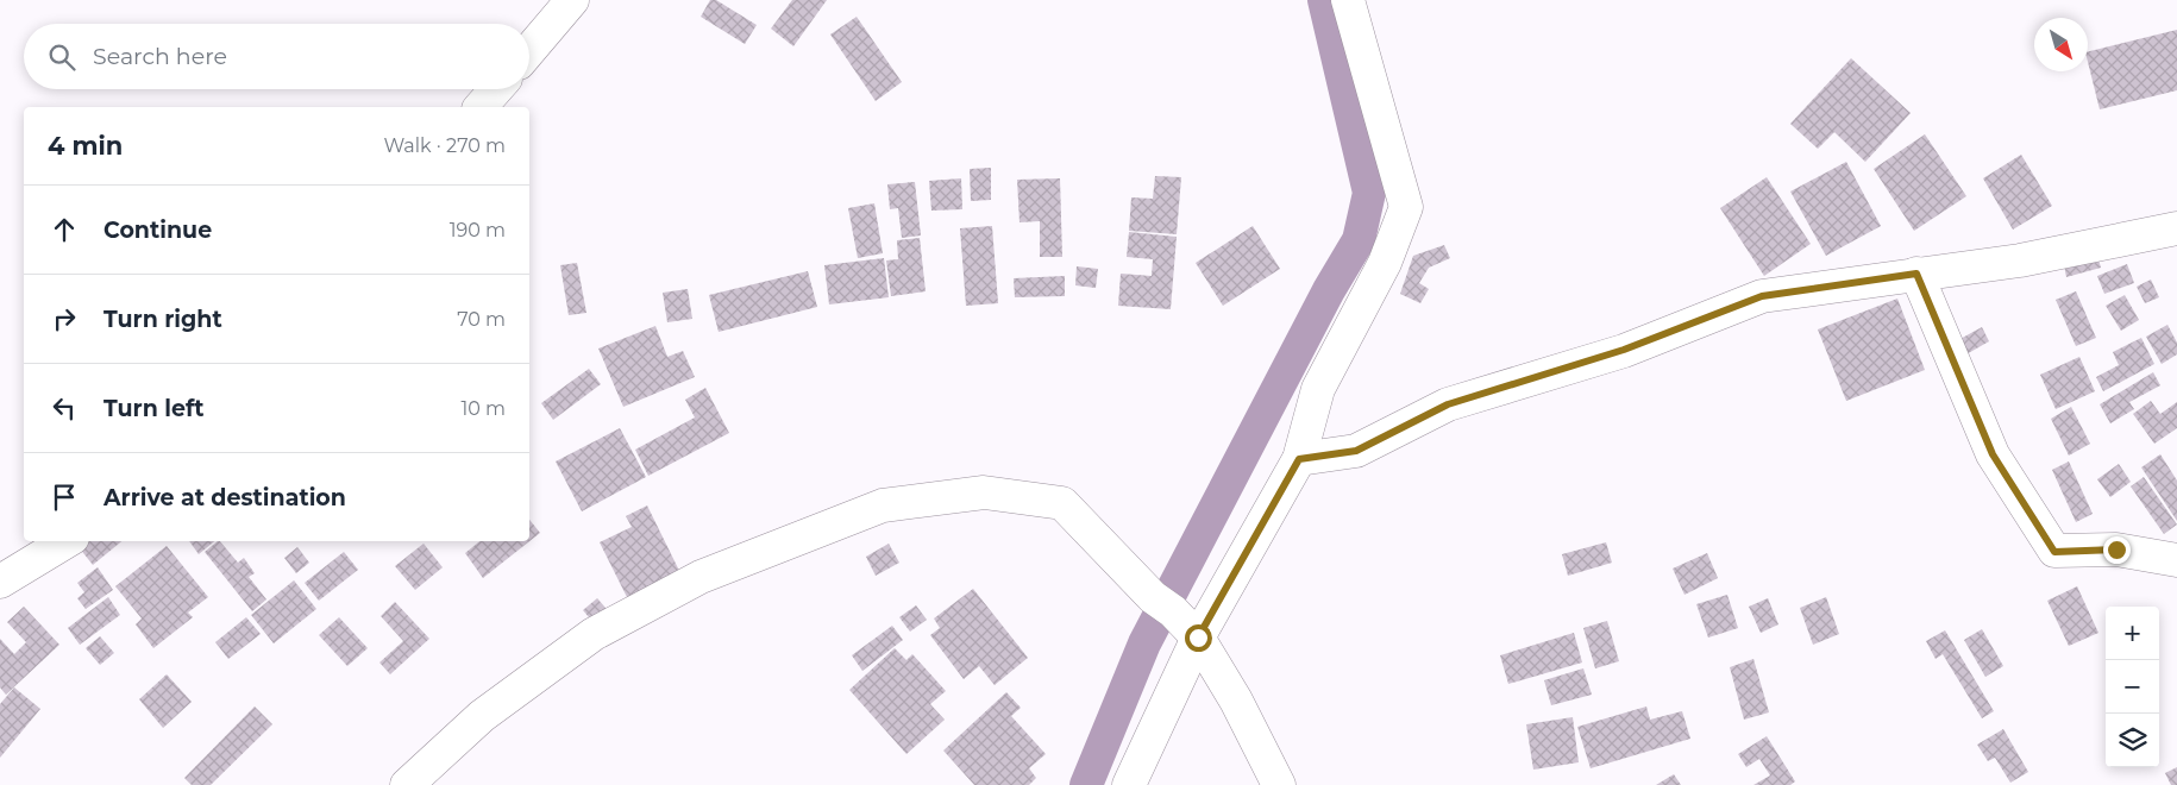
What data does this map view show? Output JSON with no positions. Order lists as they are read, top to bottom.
{
  "north": "bottom right",
  "page": {
    "search": "Search here",
    "heading": ["4 min", "Walk · 270 m"],
    "list": [
      ["Continue", "190 m"],
      ["Turn right", "70 m"],
      ["Turn left", "10 m"],
      "Arrive at destination"
    ],
    "map_buttons": ["+", "−"]
  }
}
